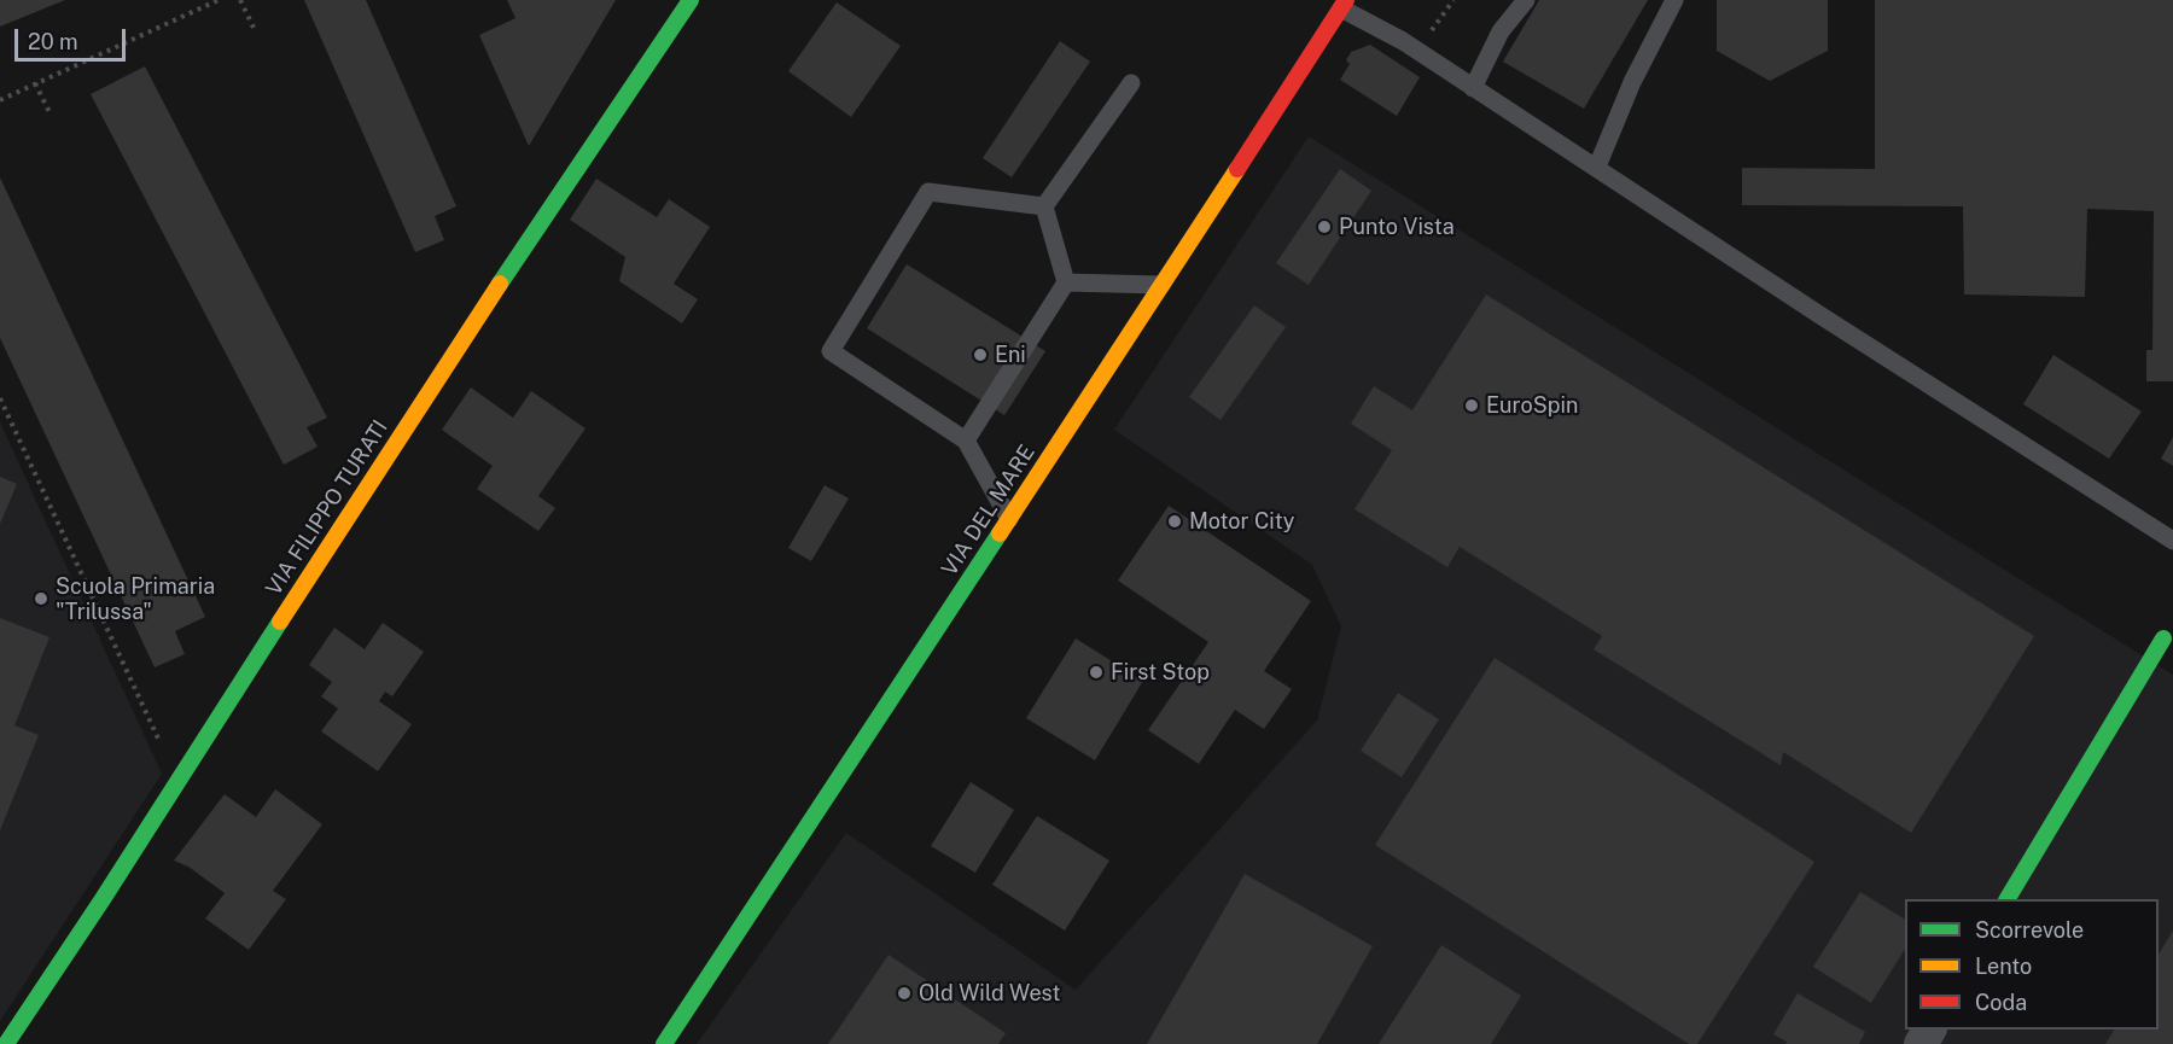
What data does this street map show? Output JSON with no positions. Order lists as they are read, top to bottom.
{
  "streets": {
    "street": ["VIA FILIPPO TURATI", "VIA DEL MARE"]
  },
  "places": [
    "Punto Vista",
    "Eni",
    "EuroSpin",
    "Motor City",
    "Scuola Primaria \"Trilussa\"",
    "First Stop",
    "Old Wild West"
  ],
  "legend": ["Scorrevole", "Lento", "Coda"],
  "scale_bar": "20 m"
}
